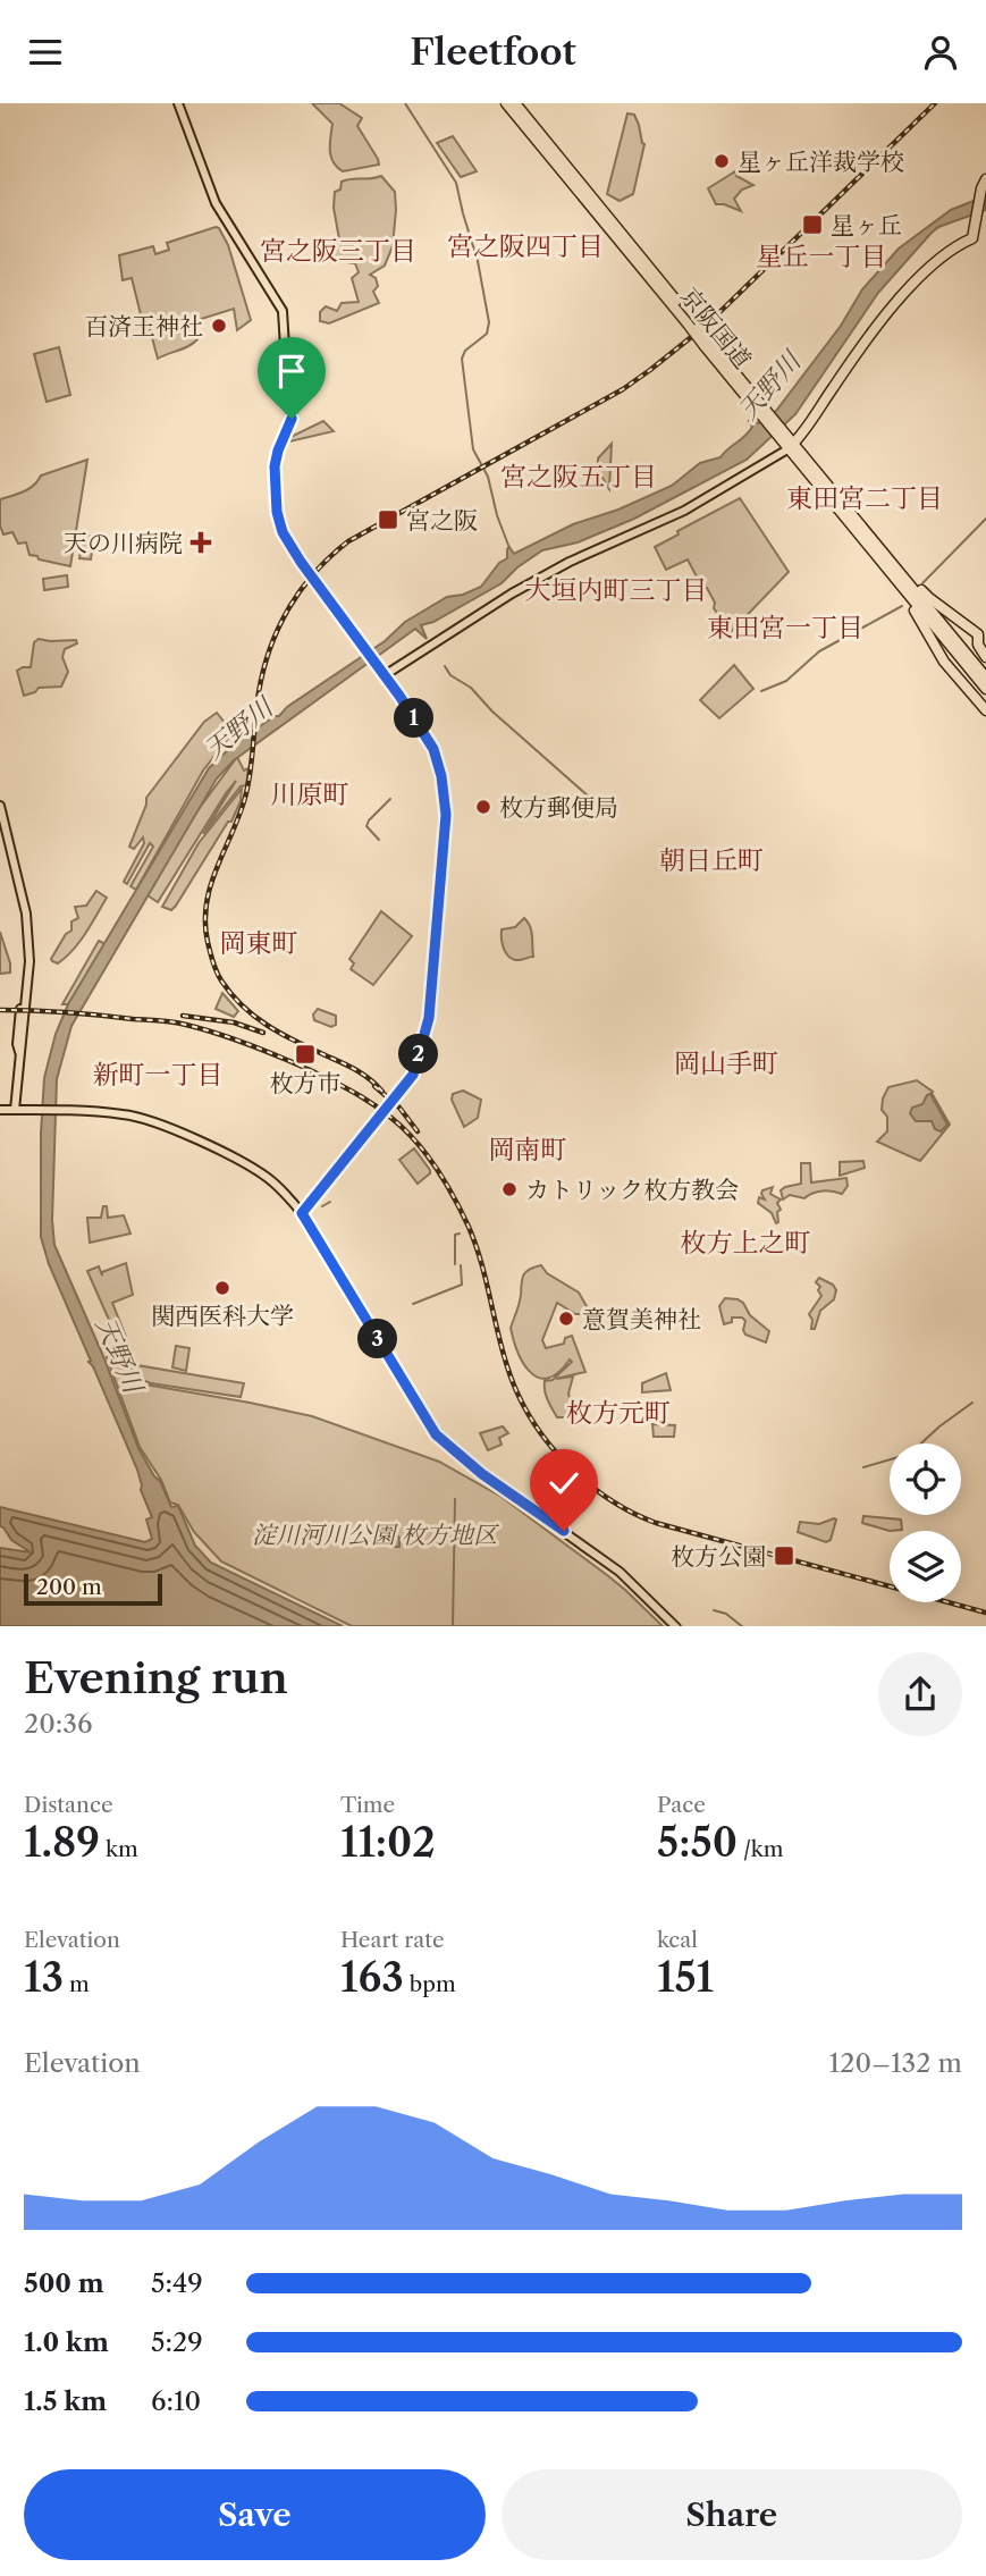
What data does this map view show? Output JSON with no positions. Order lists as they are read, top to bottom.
{
  "streets": {
    "highway": ["京阪国道"]
  },
  "districts": [
    "宮之阪四丁目",
    "宮之阪三丁目",
    "星丘一丁目",
    "宮之阪五丁目",
    "東田宮二丁目",
    "大垣内町三丁目",
    "東田宮一丁目",
    "川原町",
    "朝日丘町",
    "岡東町",
    "岡山手町",
    "新町一丁目",
    "岡南町",
    "枚方上之町",
    "枚方元町"
  ],
  "water": ["天野川"],
  "parks": ["淀川河川公園 枚方地区"],
  "places": {
    "other": [
      "星ヶ丘洋裁学校",
      "百済王神社",
      "枚方郵便局",
      "カトリック枚方教会",
      "関西医科大学",
      "意賀美神社"
    ],
    "transit": [
      "星ヶ丘",
      "宮之阪",
      "枚方市",
      "枚方公園"
    ],
    "health": ["天の川病院"]
  },
  "scale_bar": "200 m",
  "page": {
    "header": "Fleetfoot",
    "pins": ["1", "2", "3"],
    "scale": "200 m",
    "heading": ["Evening run", "20:36"],
    "stats": [
      ["Distance", "1.89 km"],
      ["Time", "11:02"],
      ["Pace", "5:50 /km"],
      ["Elevation", "13 m"],
      ["Heart rate", "163 bpm"],
      ["kcal", "151"]
    ],
    "chart": ["Elevation", "120–132 m"],
    "list": [
      {
        "name": "500 m",
        "note": "5:49"
      },
      {
        "name": "1.0 km",
        "note": "5:29"
      },
      {
        "name": "1.5 km",
        "note": "6:10"
      }
    ],
    "buttons": ["Save", "Share"]
  }
}
